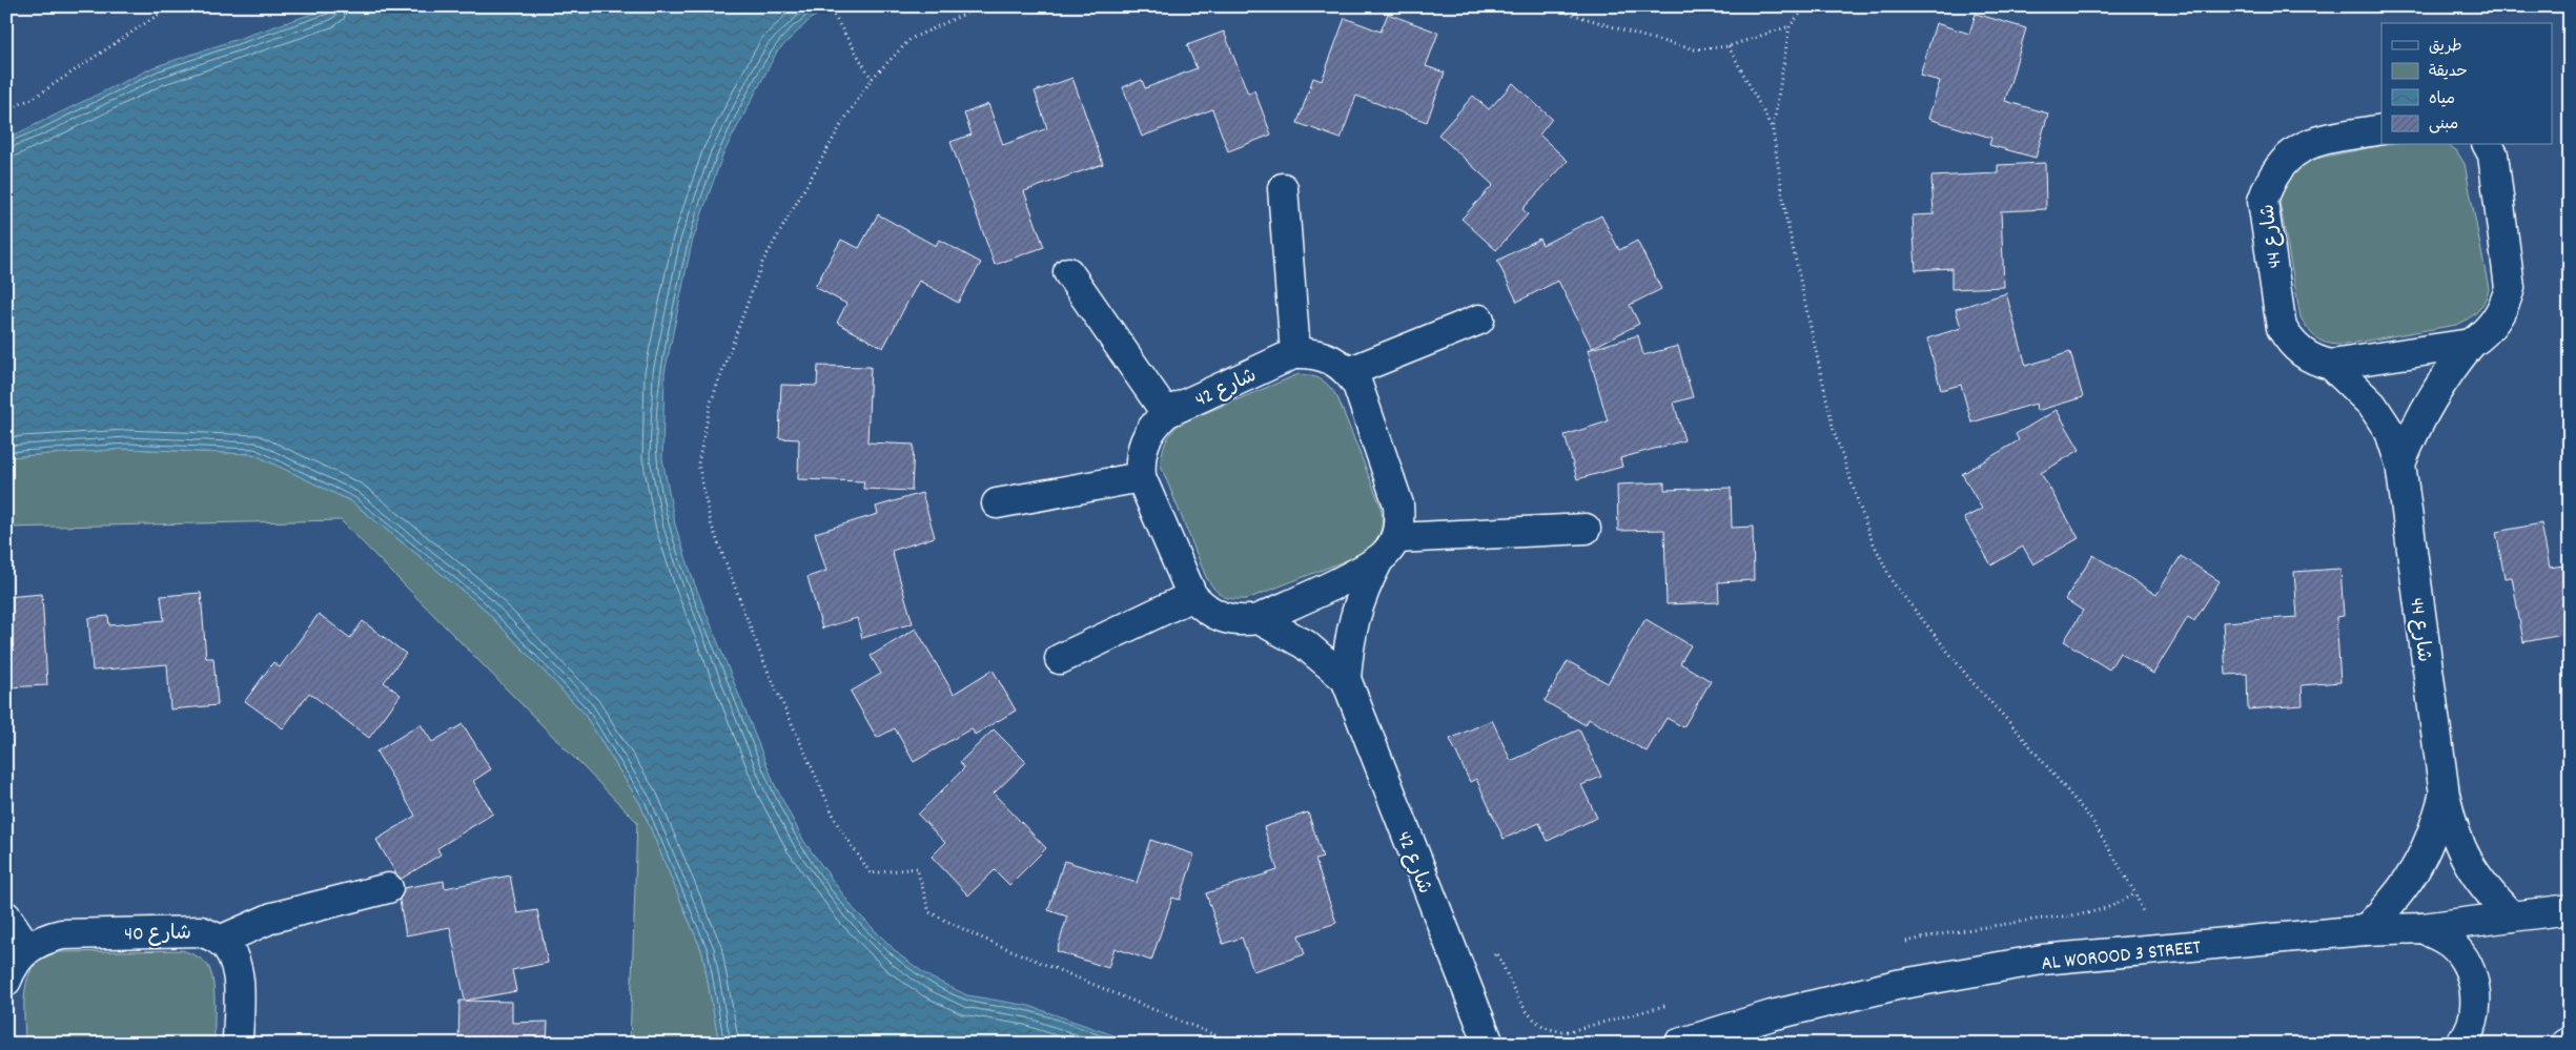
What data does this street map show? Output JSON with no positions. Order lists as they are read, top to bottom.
{
  "streets": {
    "street": [
      "شارع 44",
      "شارع 42",
      "شارع 40",
      "AL WOROOD 3 STREET"
    ]
  },
  "crossings": [
    ["شارع 44", "AL WOROOD 3 STREET"]
  ],
  "legend": [
    "طريق",
    "حديقة",
    "مياه",
    "مبنى"
  ]
}
